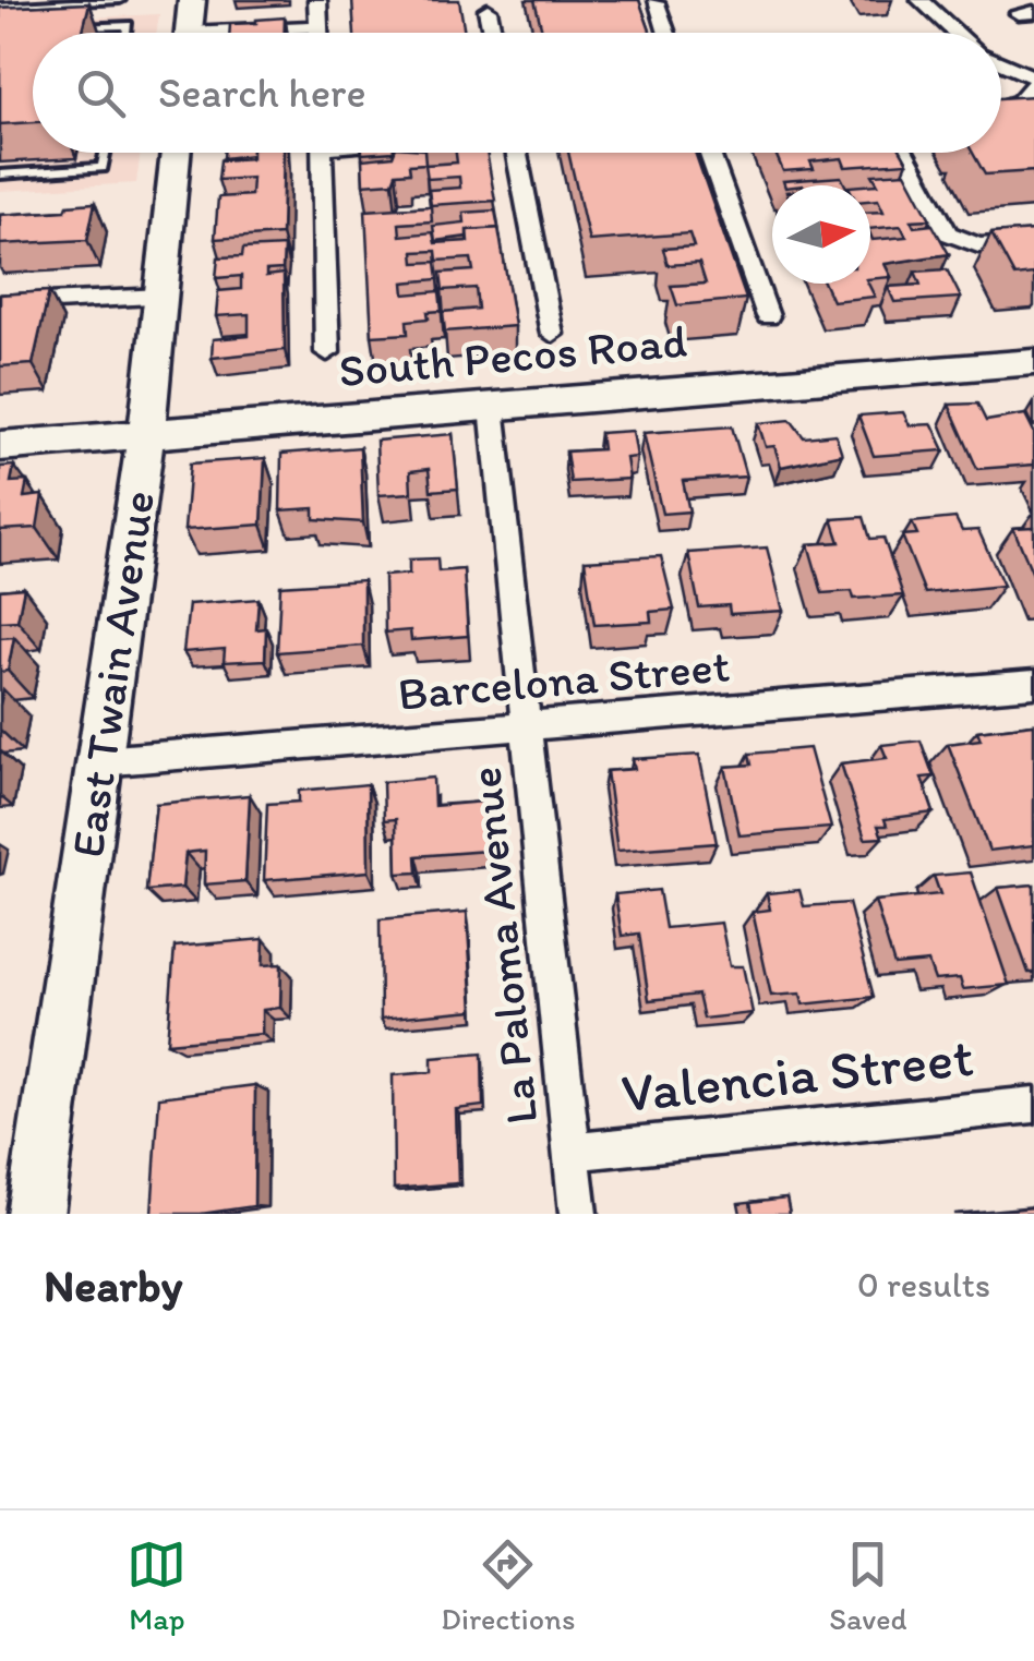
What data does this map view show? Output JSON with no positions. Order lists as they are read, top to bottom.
{
  "streets": {
    "street": [
      "South Pecos Road",
      "East Twain Avenue",
      "Barcelona Street",
      "La Paloma Avenue",
      "Valencia Street"
    ]
  },
  "crossings": [
    ["South Pecos Road", "East Twain Avenue"],
    ["South Pecos Road", "La Paloma Avenue"],
    ["East Twain Avenue", "Barcelona Street"],
    ["Barcelona Street", "La Paloma Avenue"],
    ["La Paloma Avenue", "Valencia Street"]
  ],
  "north": "right",
  "page": {
    "search": "Search here",
    "heading": ["Nearby", "0 results"],
    "nav": ["Map", "Directions", "Saved"]
  }
}
